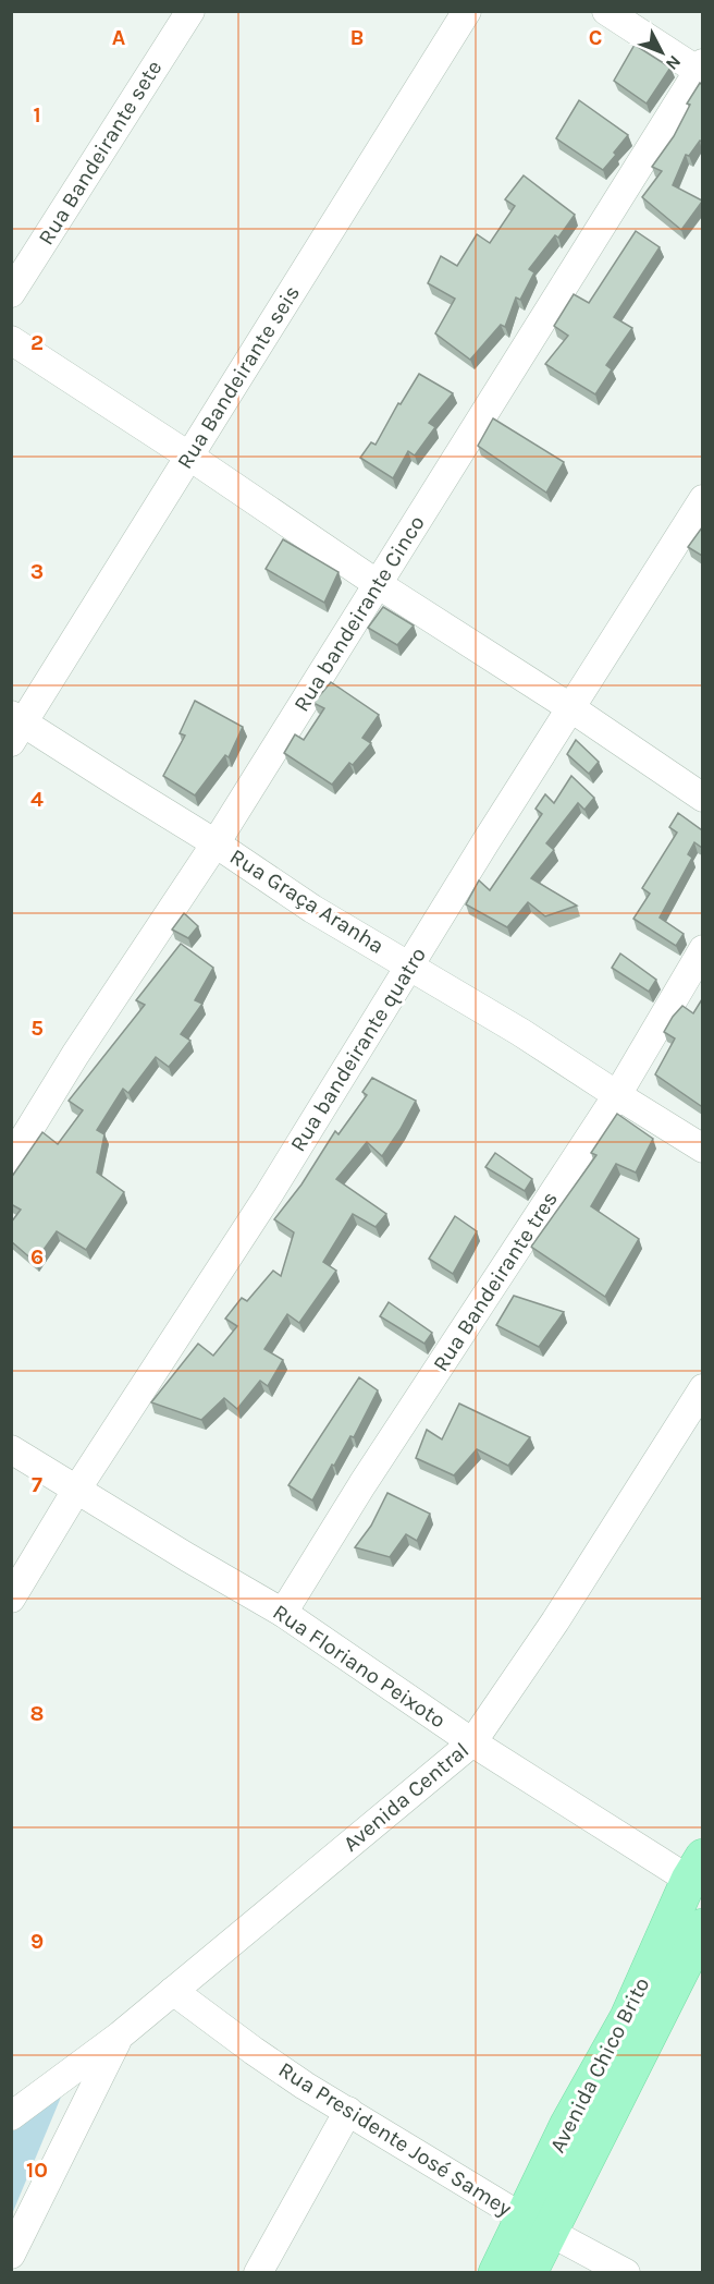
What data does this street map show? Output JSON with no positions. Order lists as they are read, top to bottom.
{
  "streets": {
    "main road": ["Avenida Chico Brito"],
    "street": [
      "Rua Bandeirante sete",
      "Rua Bandeirante seis",
      "Rua bandeirante Cinco",
      "Rua Graça Aranha",
      "Rua bandeirante quatro",
      "Rua Bandeirante tres",
      "Rua Floriano Peixoto",
      "Avenida Central",
      "Rua Presidente José Samey"
    ]
  },
  "crossings": [
    ["Rua Bandeirante seis", "Rua Graça Aranha"],
    ["Rua bandeirante Cinco", "Rua Graça Aranha"],
    ["Rua Graça Aranha", "Rua bandeirante quatro"],
    ["Rua Graça Aranha", "Rua Bandeirante tres"],
    ["Rua bandeirante quatro", "Rua Floriano Peixoto"],
    ["Rua Bandeirante tres", "Rua Floriano Peixoto"],
    ["Rua Floriano Peixoto", "Avenida Central"],
    ["Rua Floriano Peixoto", "Avenida Chico Brito"],
    ["Avenida Central", "Rua Presidente José Samey"],
    ["Avenida Chico Brito", "Rua Presidente José Samey"]
  ],
  "north": "bottom right",
  "grid": {
    "columns": ["A", "B", "C"],
    "rows": [
      "1",
      "2",
      "3",
      "4",
      "5",
      "6",
      "7",
      "8",
      "9",
      "10"
    ]
  }
}
